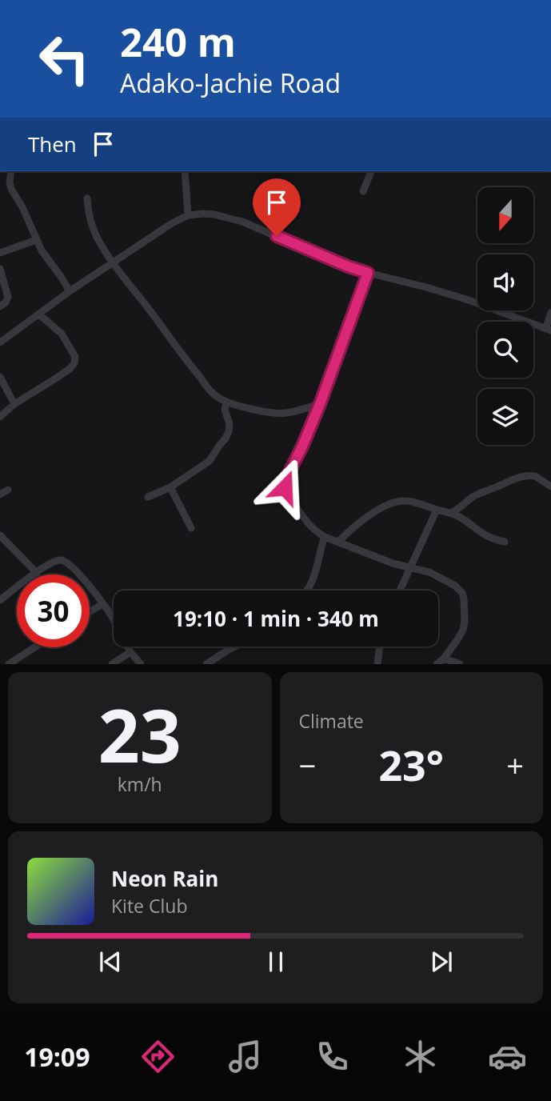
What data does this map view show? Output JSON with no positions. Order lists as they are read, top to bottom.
{
  "north": "bottom",
  "page": {
    "turn": ["240 m", "Adako-Jachie Road"],
    "then": "Then",
    "limit": "30",
    "trip": "19:10 · 1 min · 340 m",
    "tile": [
      ["23", "km/h"],
      "Climate"
    ],
    "heat": ["−", "23°", "+"],
    "song": ["Neon Rain", "Kite Club"],
    "tabs": "19:09"
  }
}
